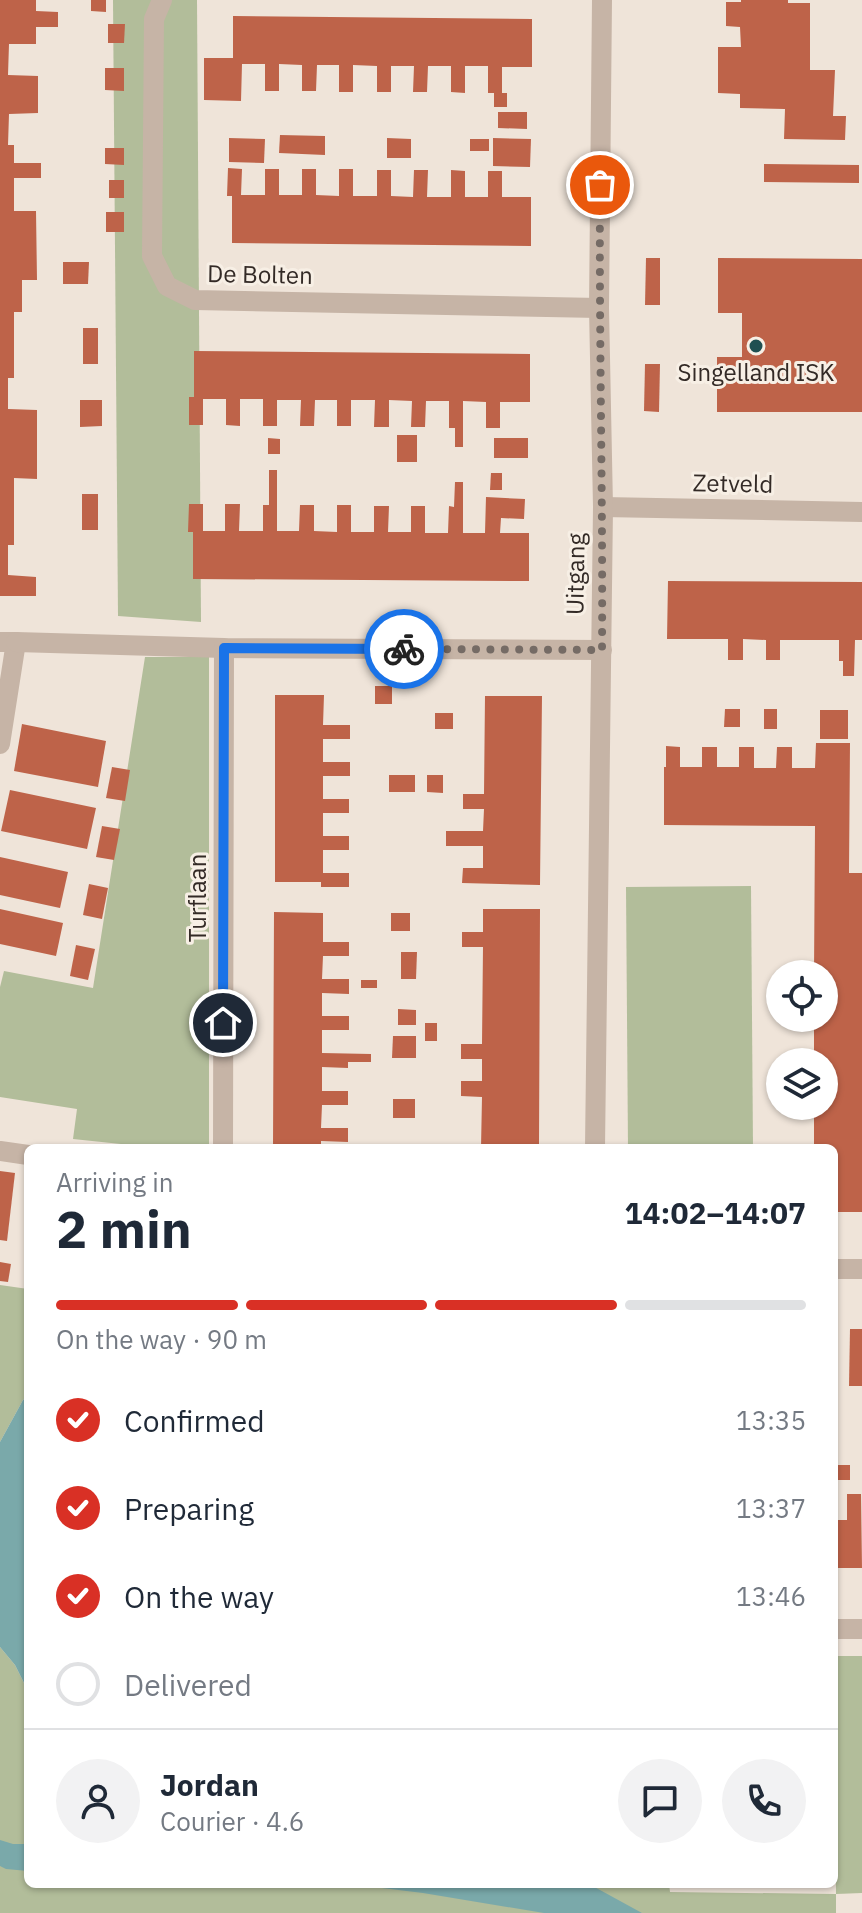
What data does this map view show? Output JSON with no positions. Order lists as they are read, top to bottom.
{
  "streets": {
    "street": [
      "De Bolten",
      "Zetveld",
      "Uitgang",
      "Turflaan"
    ]
  },
  "crossings": [
    ["De Bolten", "Uitgang"],
    ["Zetveld", "Uitgang"]
  ],
  "places": ["Singelland ISK"],
  "page": {
    "heading": ["2 min", "Arriving in", "14:02–14:07"],
    "panel": ["Jordan", "Courier · 4.6"],
    "bar": "On the way · 90 m",
    "list": [
      ["Confirmed", "13:35"],
      ["Preparing", "13:37"],
      ["On the way", "13:46"],
      "Delivered"
    ]
  }
}
